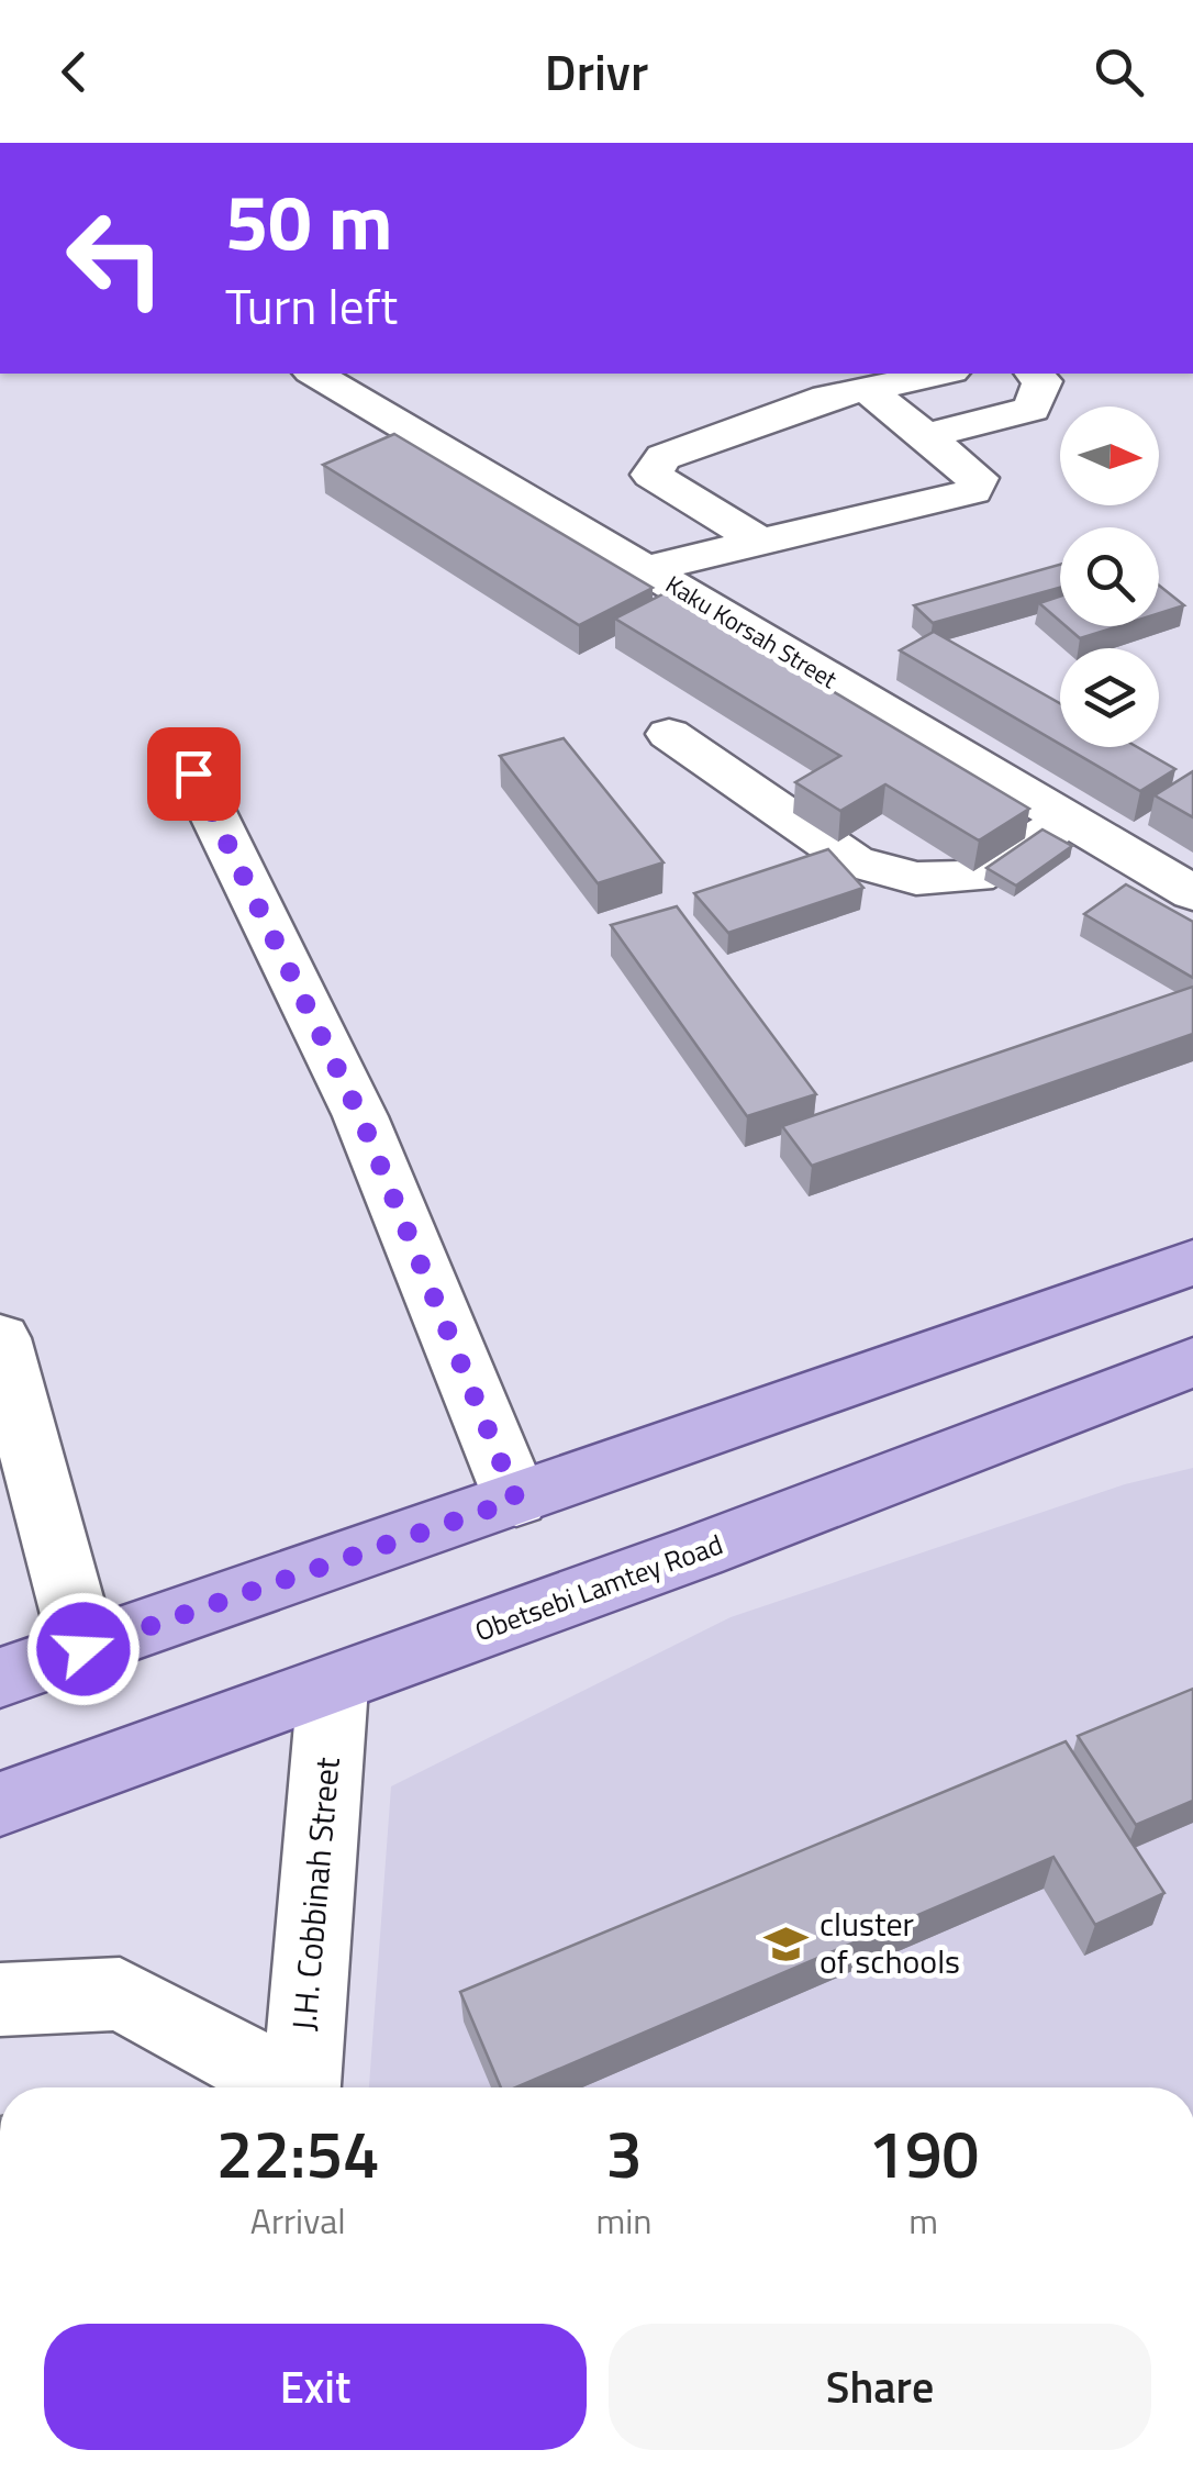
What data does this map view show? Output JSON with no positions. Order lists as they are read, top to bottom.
{
  "streets": {
    "main road": ["Obetsebi Lamtey Road"],
    "street": ["Kaku Korsah Street", "J.H. Cobbinah Street"]
  },
  "crossings": [
    ["Obetsebi Lamtey Road", "J.H. Cobbinah Street"]
  ],
  "places": {
    "school or university": ["cluster of schools"]
  },
  "north": "right",
  "page": {
    "header": "Drivr",
    "turn": ["50 m", "Turn left"],
    "eta": [
      "22:54",
      "Arrival",
      "3",
      "min",
      "190",
      "m"
    ],
    "buttons": ["Exit", "Share"]
  }
}
